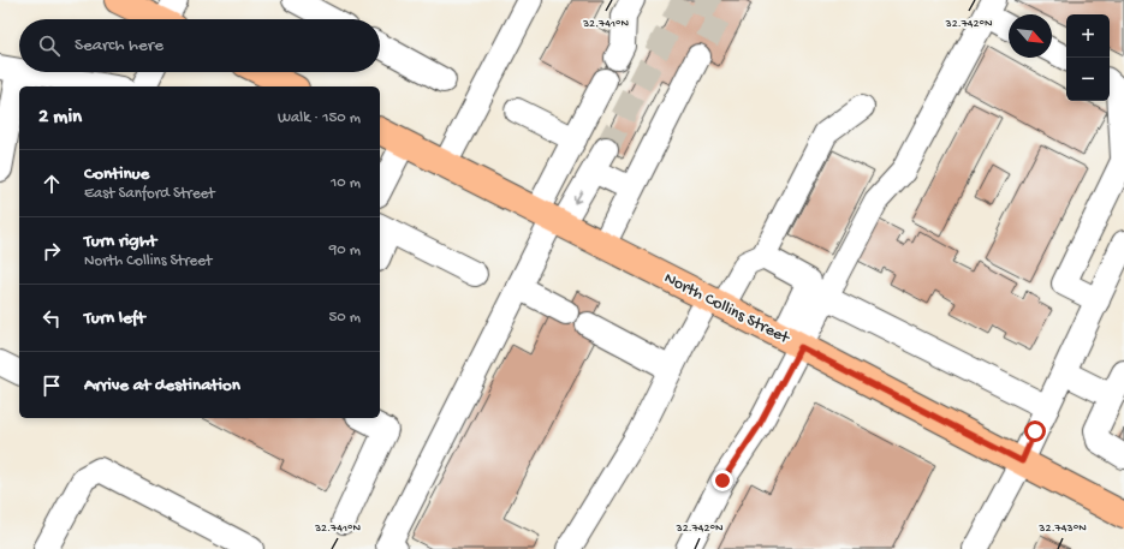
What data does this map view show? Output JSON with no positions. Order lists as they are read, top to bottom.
{
  "streets": {
    "main road": ["North Collins Street"]
  },
  "north": "bottom right",
  "page": {
    "map_buttons": ["+", "−"],
    "search": "Search here",
    "heading": ["2 min", "Walk · 150 m"],
    "list": [
      ["Continue", "East Sanford Street", "10 m"],
      ["Turn right", "North Collins Street", "90 m"],
      ["Turn left", "50 m"],
      "Arrive at destination"
    ]
  },
  "coordinates": ["32.741°N", "32.742°N", "32.743°N"]
}
